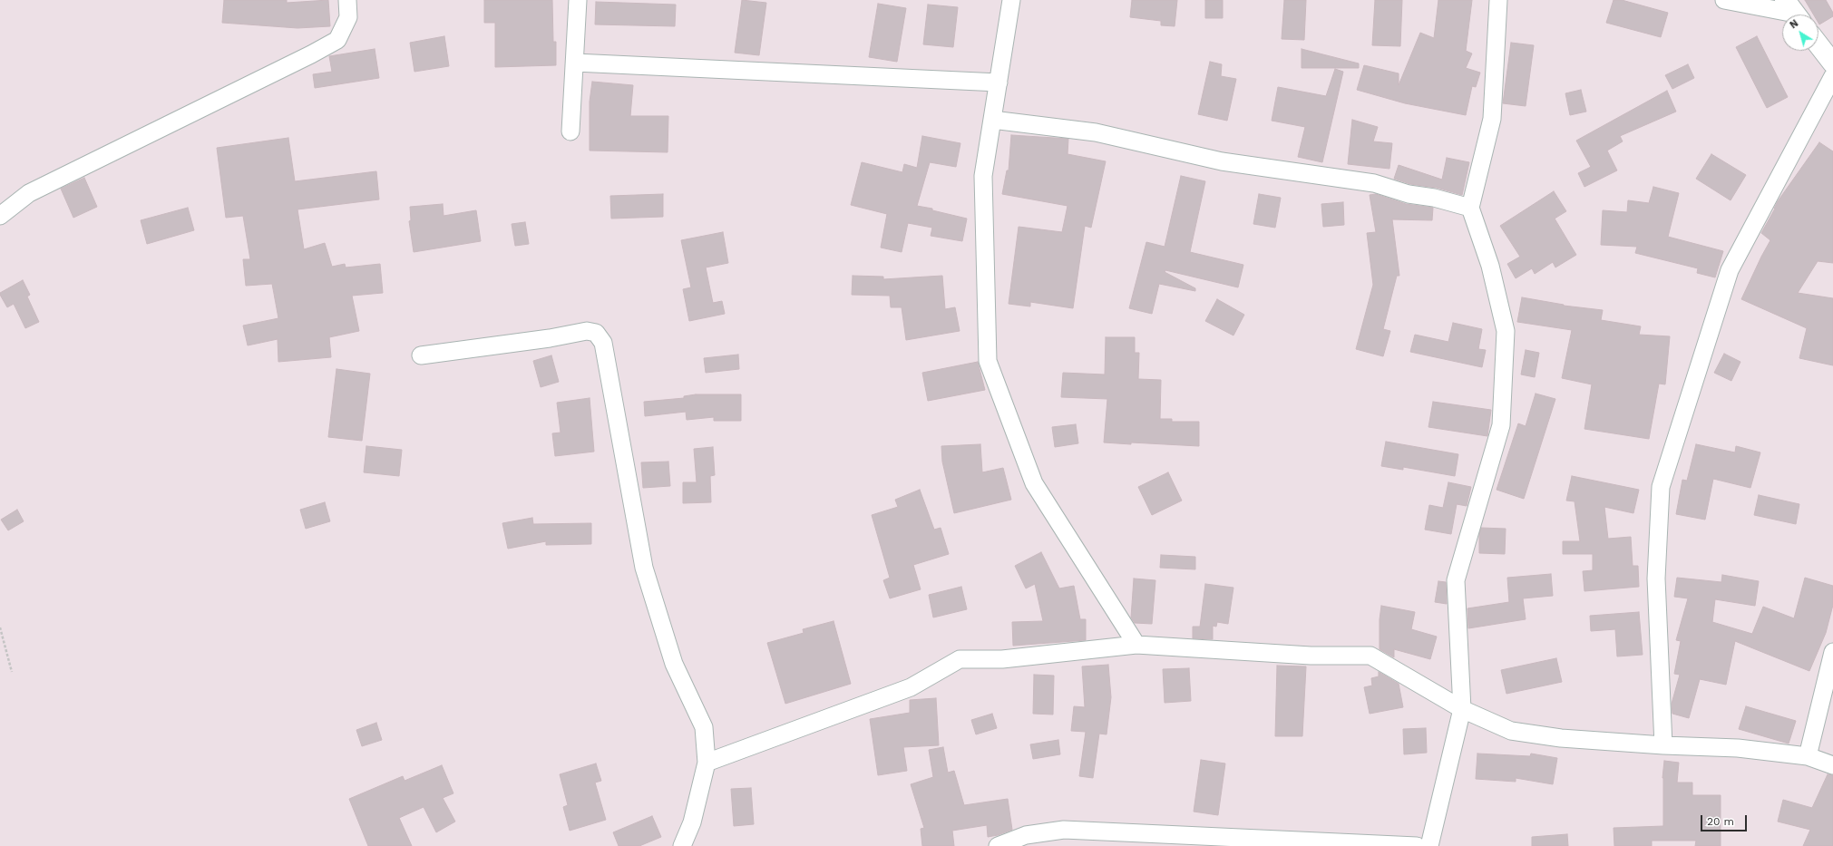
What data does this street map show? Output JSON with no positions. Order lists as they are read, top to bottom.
{
  "scale_bar": "20 m",
  "north": "top left"
}
